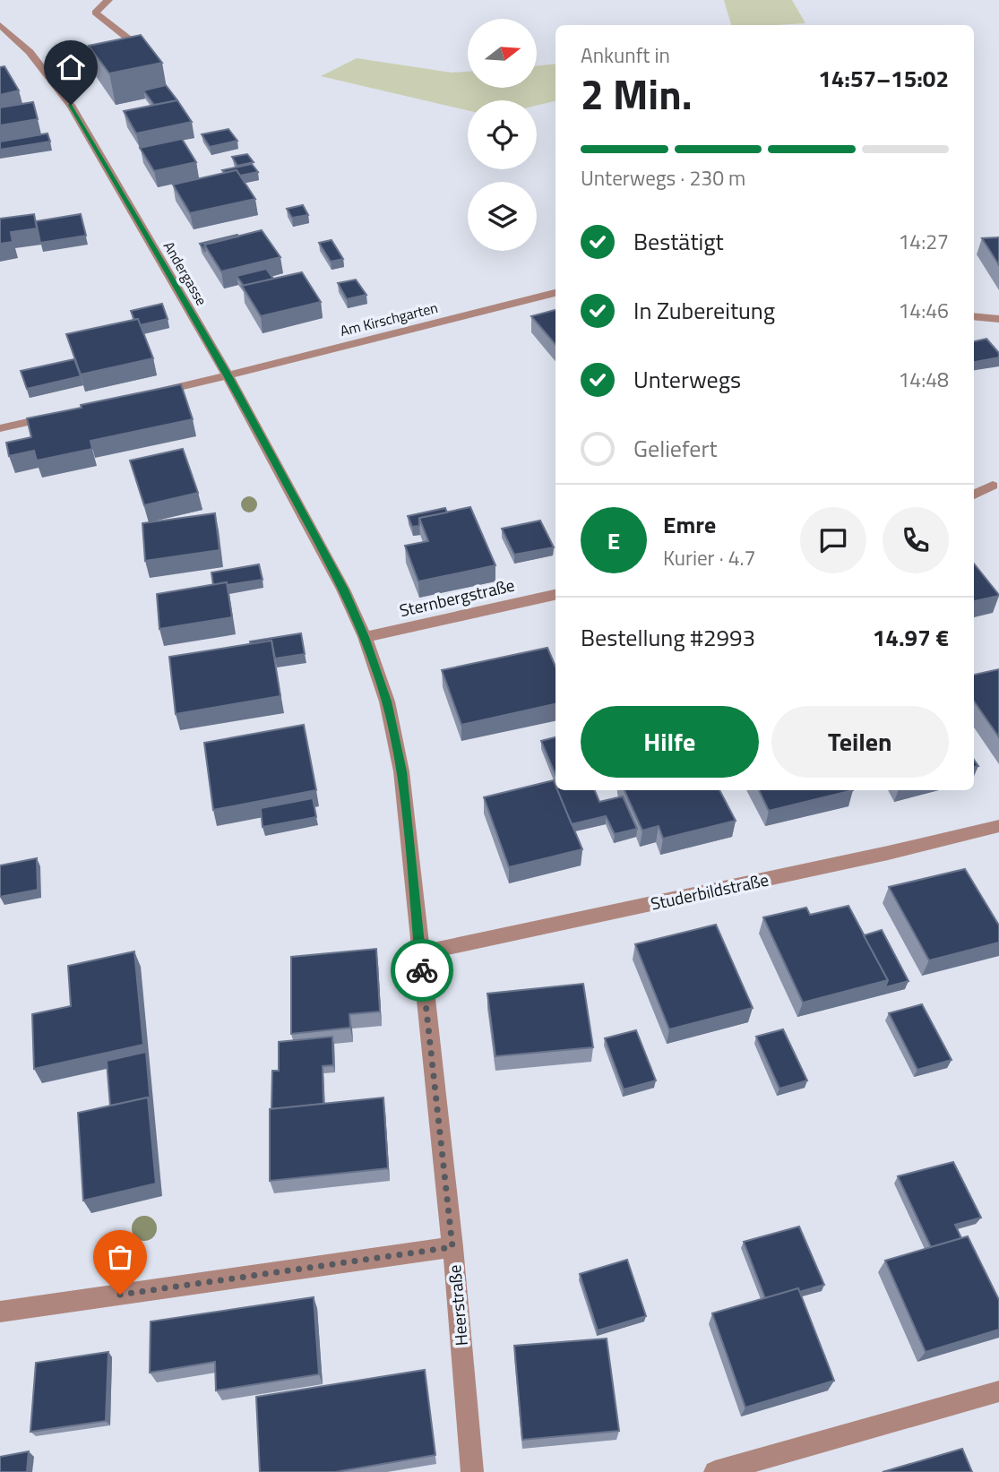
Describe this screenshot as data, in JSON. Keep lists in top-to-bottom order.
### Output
{
  "streets": {
    "street": [
      "Andergasse",
      "Am Kirschgarten",
      "Sternbergstraße",
      "Studerbildstraße",
      "Heerstraße"
    ]
  },
  "crossings": [
    ["Andergasse", "Am Kirschgarten"],
    ["Andergasse", "Heerstraße"],
    ["Sternbergstraße", "Heerstraße"],
    ["Studerbildstraße", "Heerstraße"]
  ],
  "north": "right",
  "page": {
    "heading": ["2 Min.", "Ankunft in", "14:57–15:02"],
    "panel": [
      "Emre",
      "Kurier · 4.7",
      "Bestellung #2993",
      "14.97 €"
    ],
    "bar": "Unterwegs · 230 m",
    "list": [
      ["Bestätigt", "14:27"],
      ["In Zubereitung", "14:46"],
      ["Unterwegs", "14:48"],
      "Geliefert"
    ],
    "round": "E",
    "buttons": ["Hilfe", "Teilen"]
  }
}
